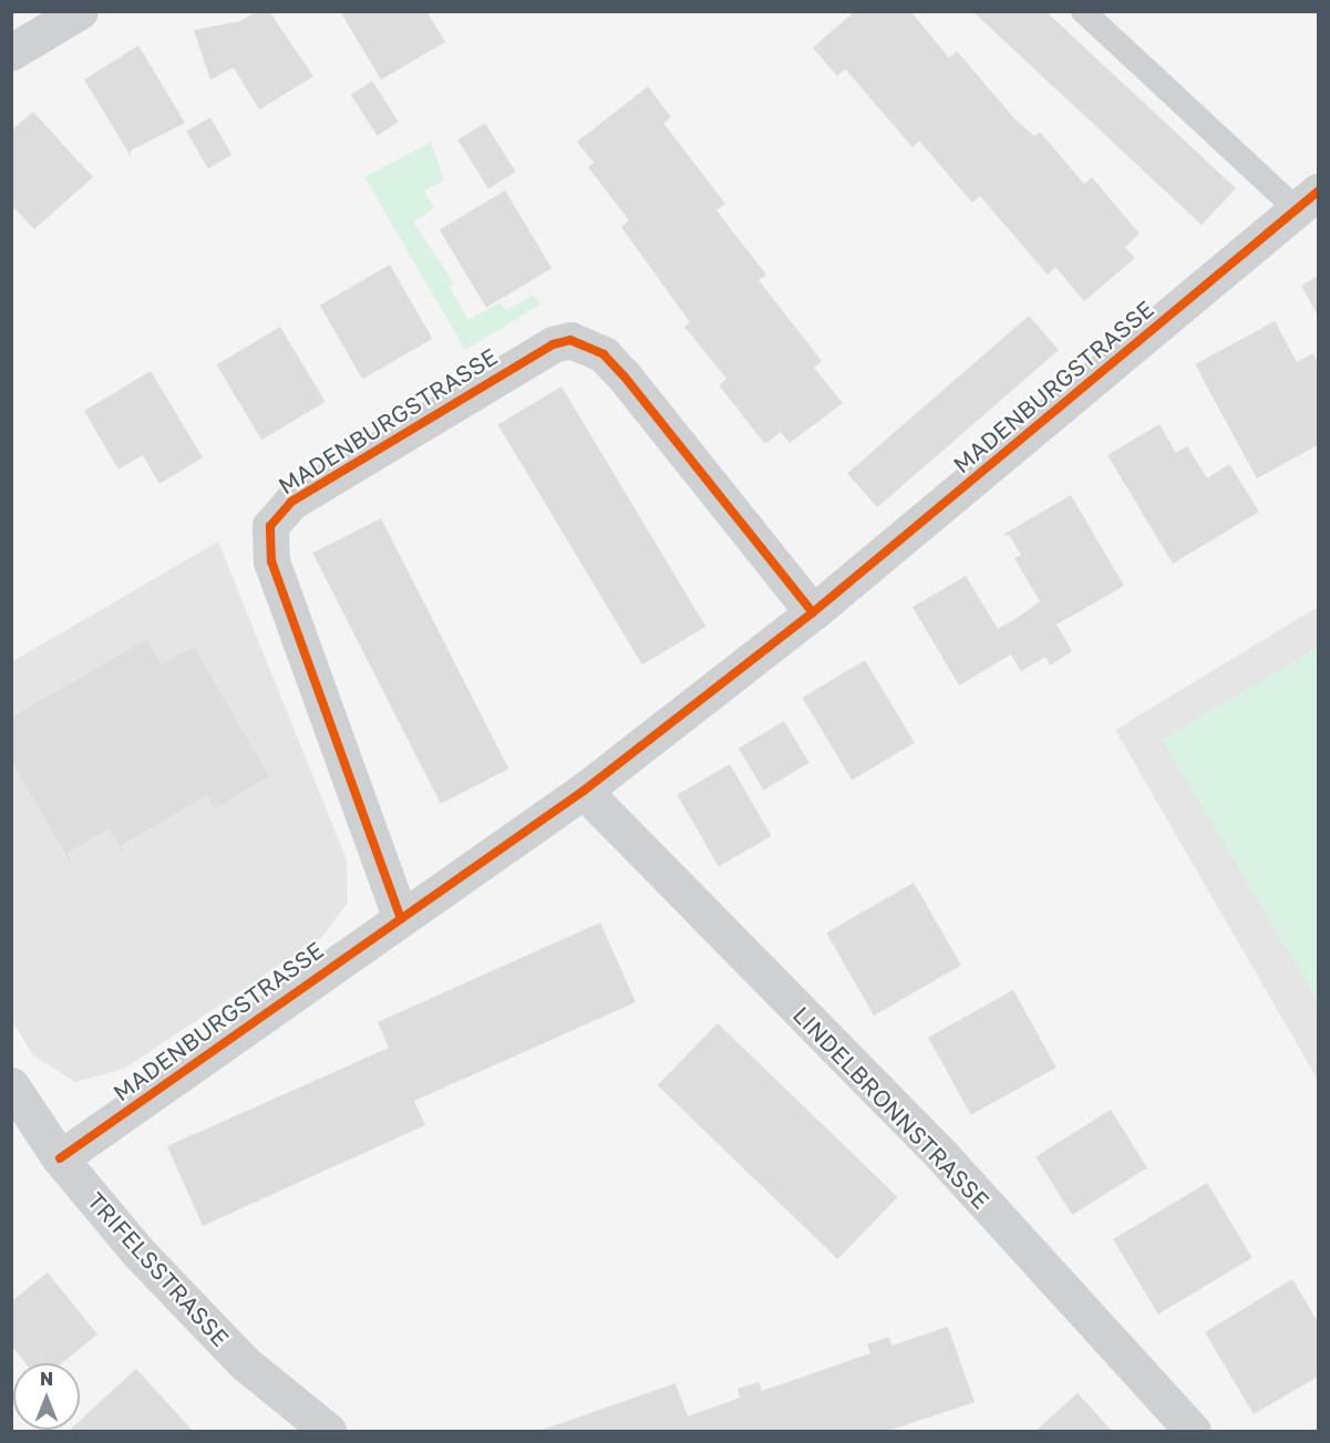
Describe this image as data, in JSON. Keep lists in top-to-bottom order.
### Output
{
  "streets": {
    "street": ["MADENBURGSTRASSE", "LINDELBRONNSTRASSE", "TRIFELSSTRASSE"]
  },
  "crossings": [
    ["MADENBURGSTRASSE", "LINDELBRONNSTRASSE"],
    ["MADENBURGSTRASSE", "TRIFELSSTRASSE"]
  ],
  "north": "top"
}
